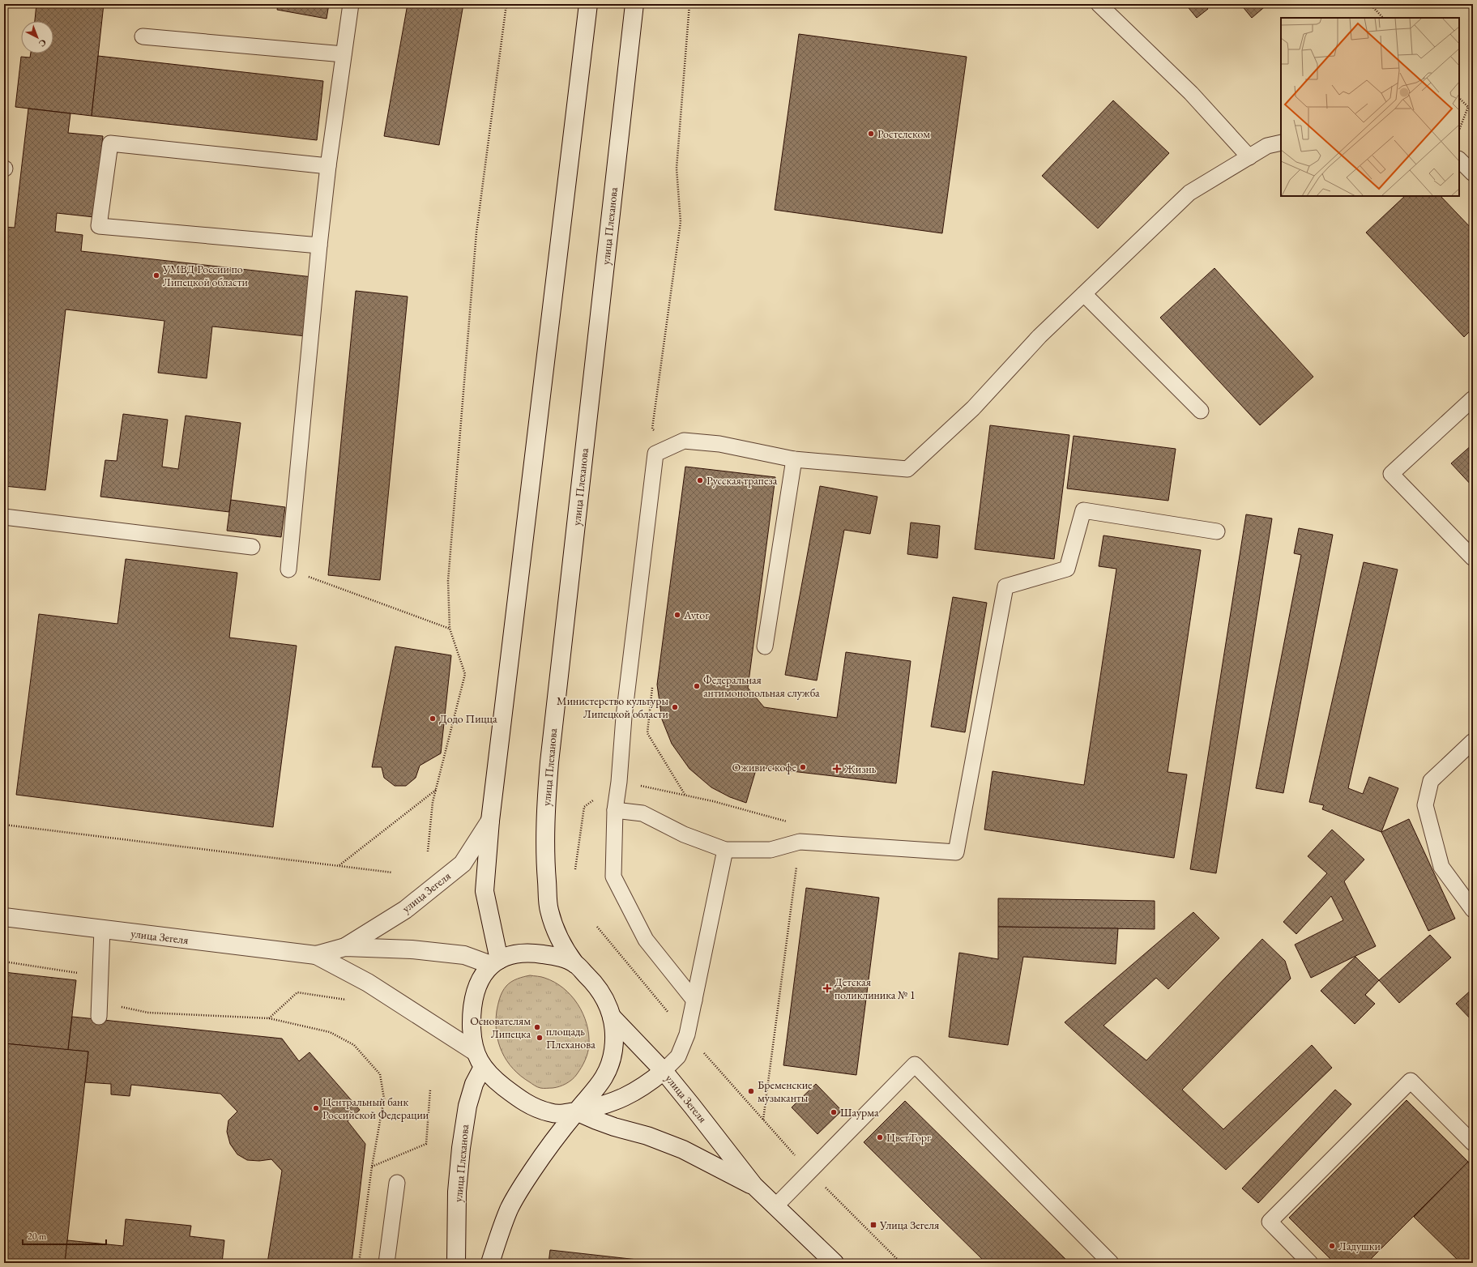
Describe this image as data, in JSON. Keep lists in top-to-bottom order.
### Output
{
  "streets": {
    "main road": ["улица Плеханова", "улица Зегеля"]
  },
  "places": {
    "other": [
      "Ростелеком",
      "УМВД России по Липецкой области",
      "Русская трапеза",
      "Avtor",
      "Федеральная антимонопольная служба",
      "Министерство культуры Липецкой области",
      "Додо Пицца",
      "Оживи с кофе",
      "Основателям Липецка",
      "площадь Плеханова",
      "Бременские музыканты",
      "Центральный банк Российской Федерации",
      "Шаурма",
      "ЦветТорг",
      "Ладушки"
    ],
    "health": ["Жизнь", "Детская поликлиника № 1"],
    "transit": ["Улица Зегеля"]
  },
  "scale_bar": "20 m",
  "north": "bottom right"
}
